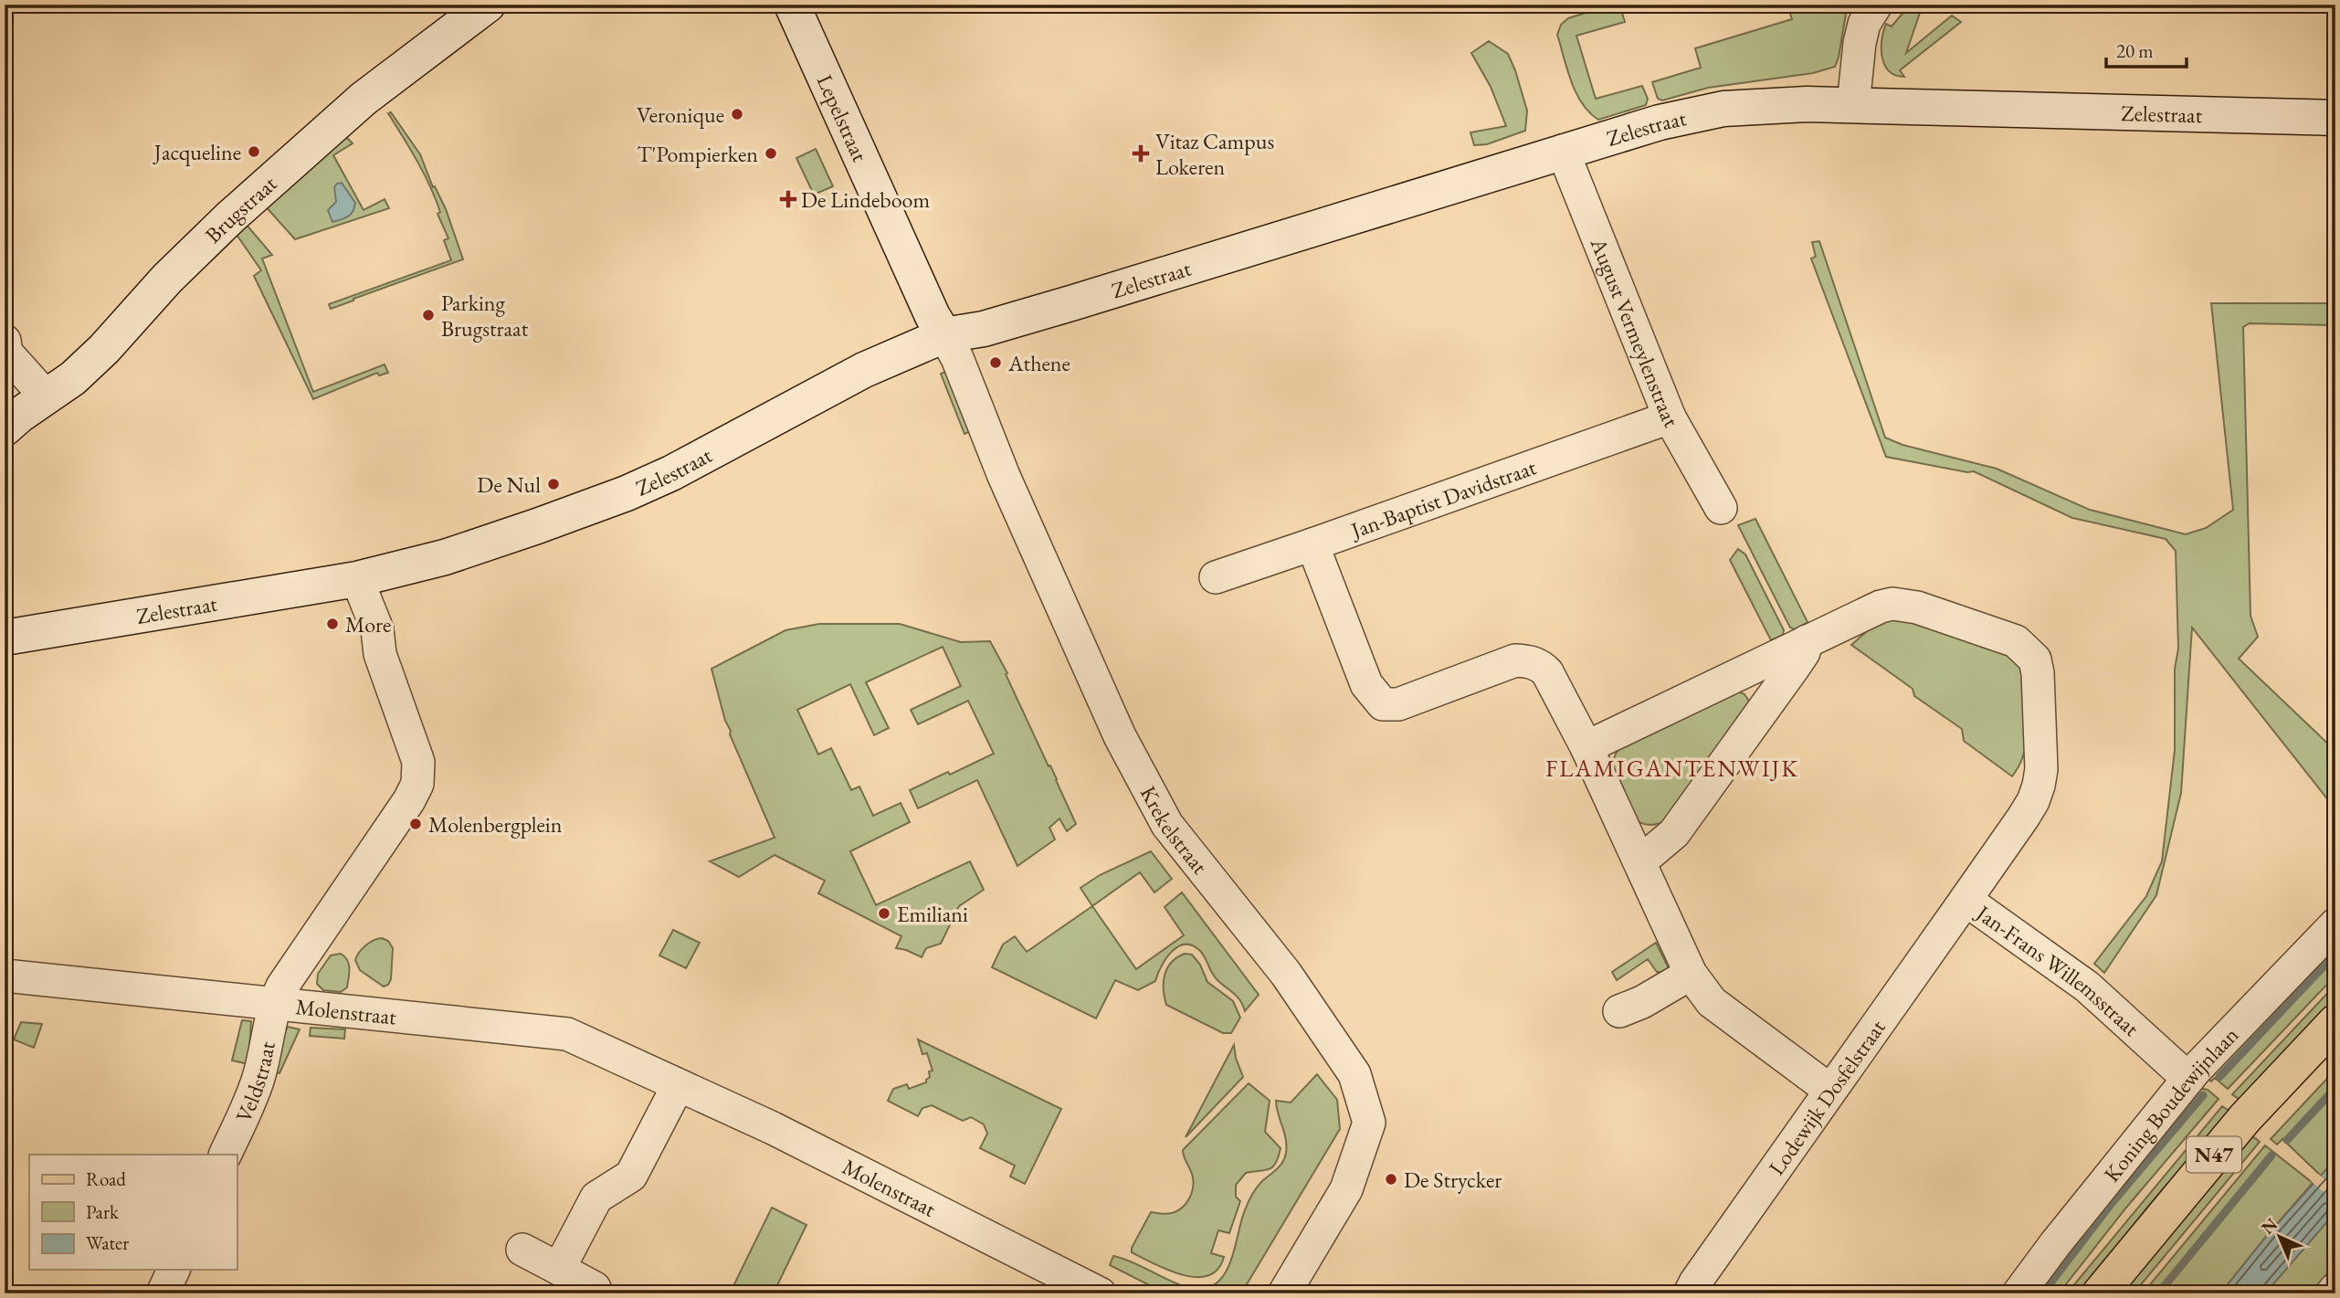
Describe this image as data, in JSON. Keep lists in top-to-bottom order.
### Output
{
  "streets": {
    "main road": ["N47"],
    "street": [
      "Zelestraat",
      "Lepelstraat",
      "Brugstraat",
      "August Vermeylenstraat",
      "Jan-Baptist Davidstraat",
      "Krekelstraat",
      "Jan-Frans Willemsstraat",
      "Molenstraat",
      "Veldstraat",
      "Lodewijk Dosfelstraat",
      "Koning Boudewijnlaan"
    ]
  },
  "crossings": [
    ["Zelestraat", "Lepelstraat"],
    ["Zelestraat", "August Vermeylenstraat"],
    ["Zelestraat", "Krekelstraat"],
    ["Lepelstraat", "Krekelstraat"],
    ["August Vermeylenstraat", "Jan-Baptist Davidstraat"],
    ["Jan-Frans Willemsstraat", "Lodewijk Dosfelstraat"],
    ["Jan-Frans Willemsstraat", "Koning Boudewijnlaan"],
    ["Molenstraat", "Veldstraat"]
  ],
  "districts": ["FLAMIGANTENWIJK"],
  "places": {
    "other": [
      "Veronique",
      "Jacqueline",
      "T'Pompierken",
      "Parking Brugstraat",
      "Athene",
      "De Nul",
      "More",
      "Molenbergplein",
      "Emiliani",
      "De Strycker"
    ],
    "health": ["Vitaz Campus Lokeren", "De Lindeboom"]
  },
  "legend": ["Road", "Park", "Water"],
  "scale_bar": "20 m",
  "north": "top left"
}
